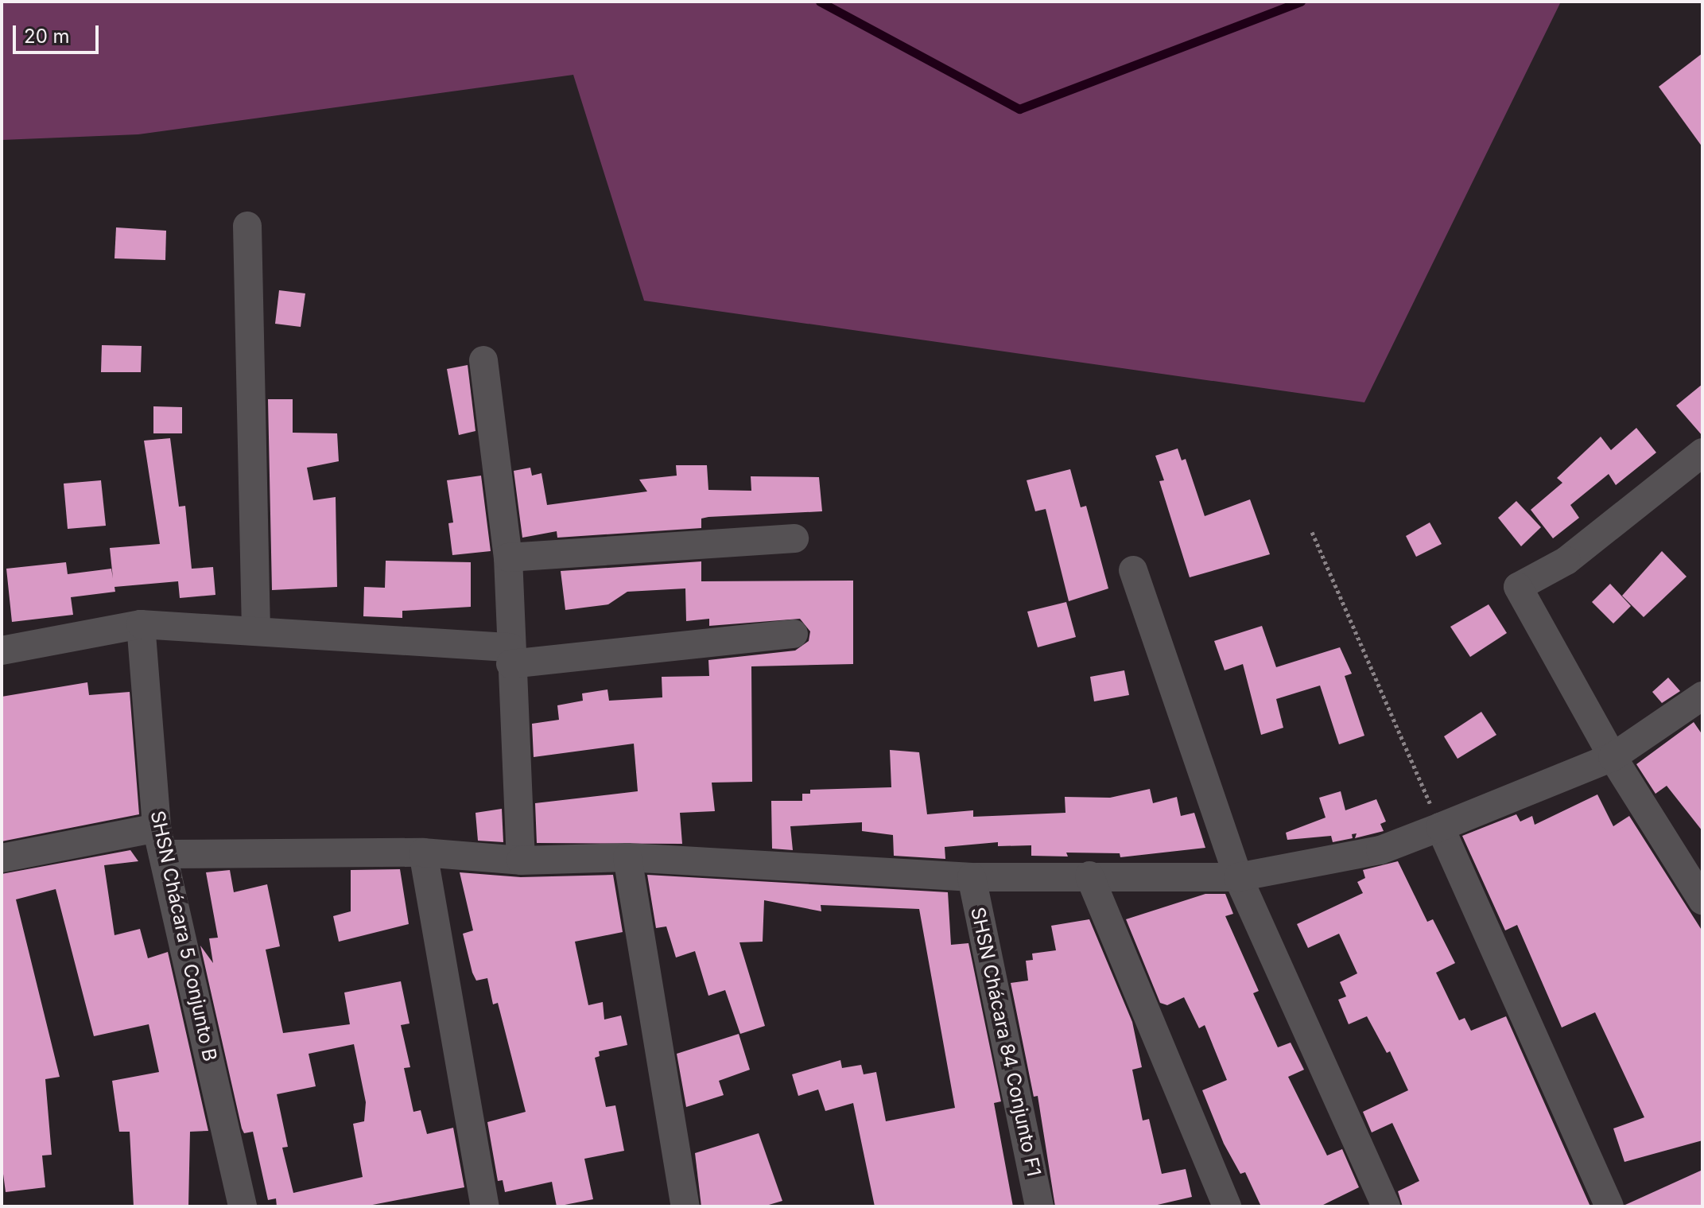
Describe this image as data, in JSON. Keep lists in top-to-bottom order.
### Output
{
  "streets": {
    "street": ["SHSN Chácara 5 Conjunto B", "SHSN Chácara 84 Conjunto F1"]
  },
  "scale_bar": "20 m"
}
